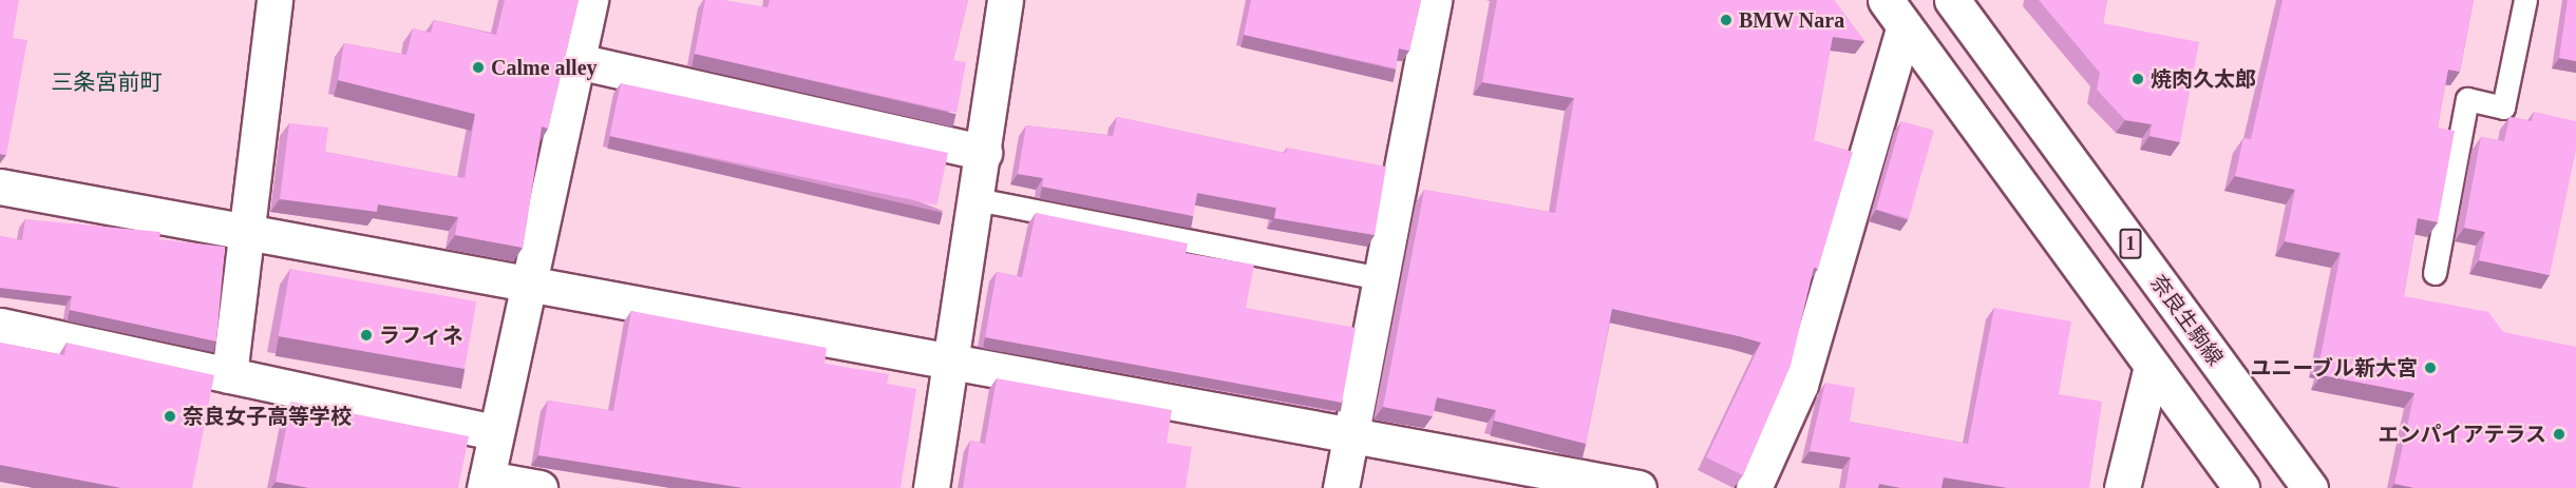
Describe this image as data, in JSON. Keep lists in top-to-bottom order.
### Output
{
  "streets": {
    "street": ["1", "奈良生駒線"]
  },
  "districts": ["三条宮前町"],
  "places": [
    "BMW Nara",
    "Calme alley",
    "焼肉久太郎",
    "ラフィネ",
    "ユニーブル新大宮",
    "奈良女子高等学校",
    "エンパイアテラス"
  ]
}
